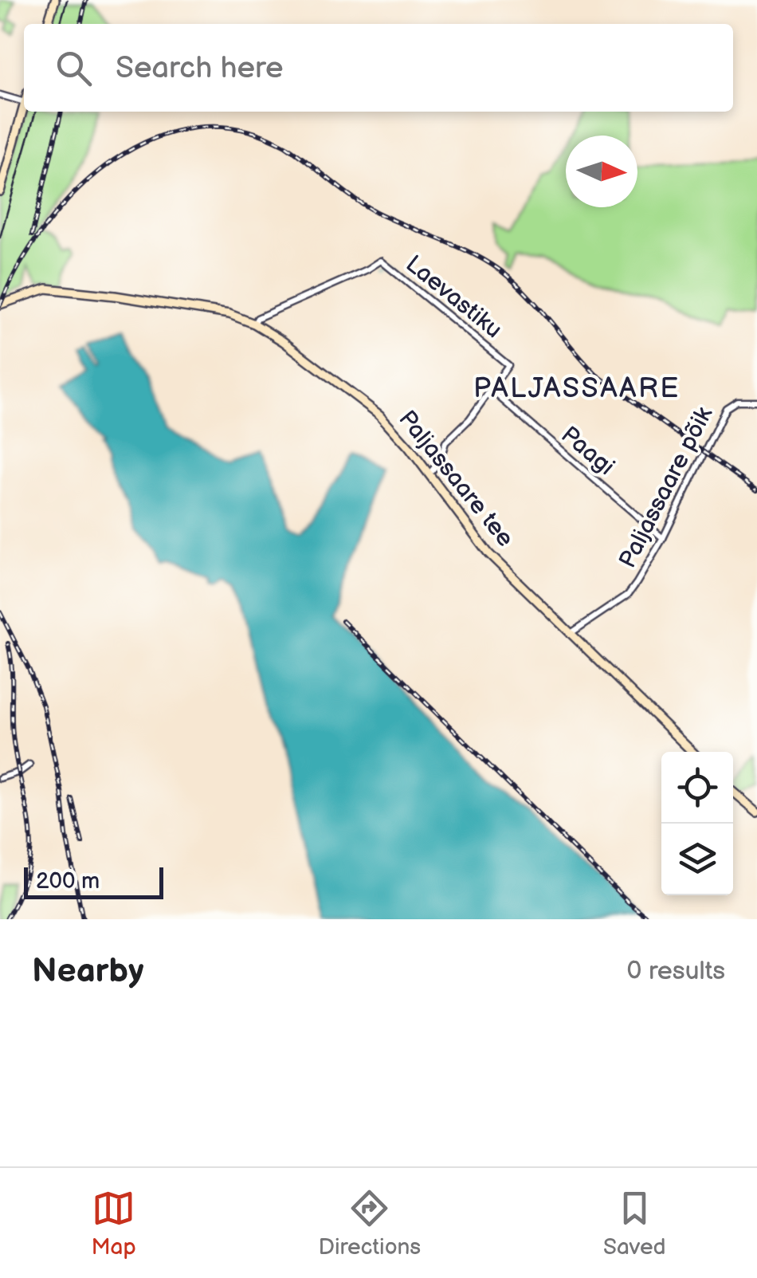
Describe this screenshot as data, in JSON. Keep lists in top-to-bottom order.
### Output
{
  "streets": {
    "street": [
      "Laevastiku",
      "Paagi",
      "Paljassaare tee",
      "Paljassaare põik"
    ]
  },
  "crossings": [
    ["Laevastiku", "Paagi"],
    ["Laevastiku", "Paljassaare tee"],
    ["Paagi", "Paljassaare põik"],
    ["Paljassaare tee", "Paljassaare põik"]
  ],
  "districts": ["PALJASSAARE"],
  "scale_bar": "200 m",
  "north": "right",
  "page": {
    "search": "Search here",
    "scale": "200 m",
    "heading": ["Nearby", "0 results"],
    "nav": ["Map", "Directions", "Saved"]
  }
}
